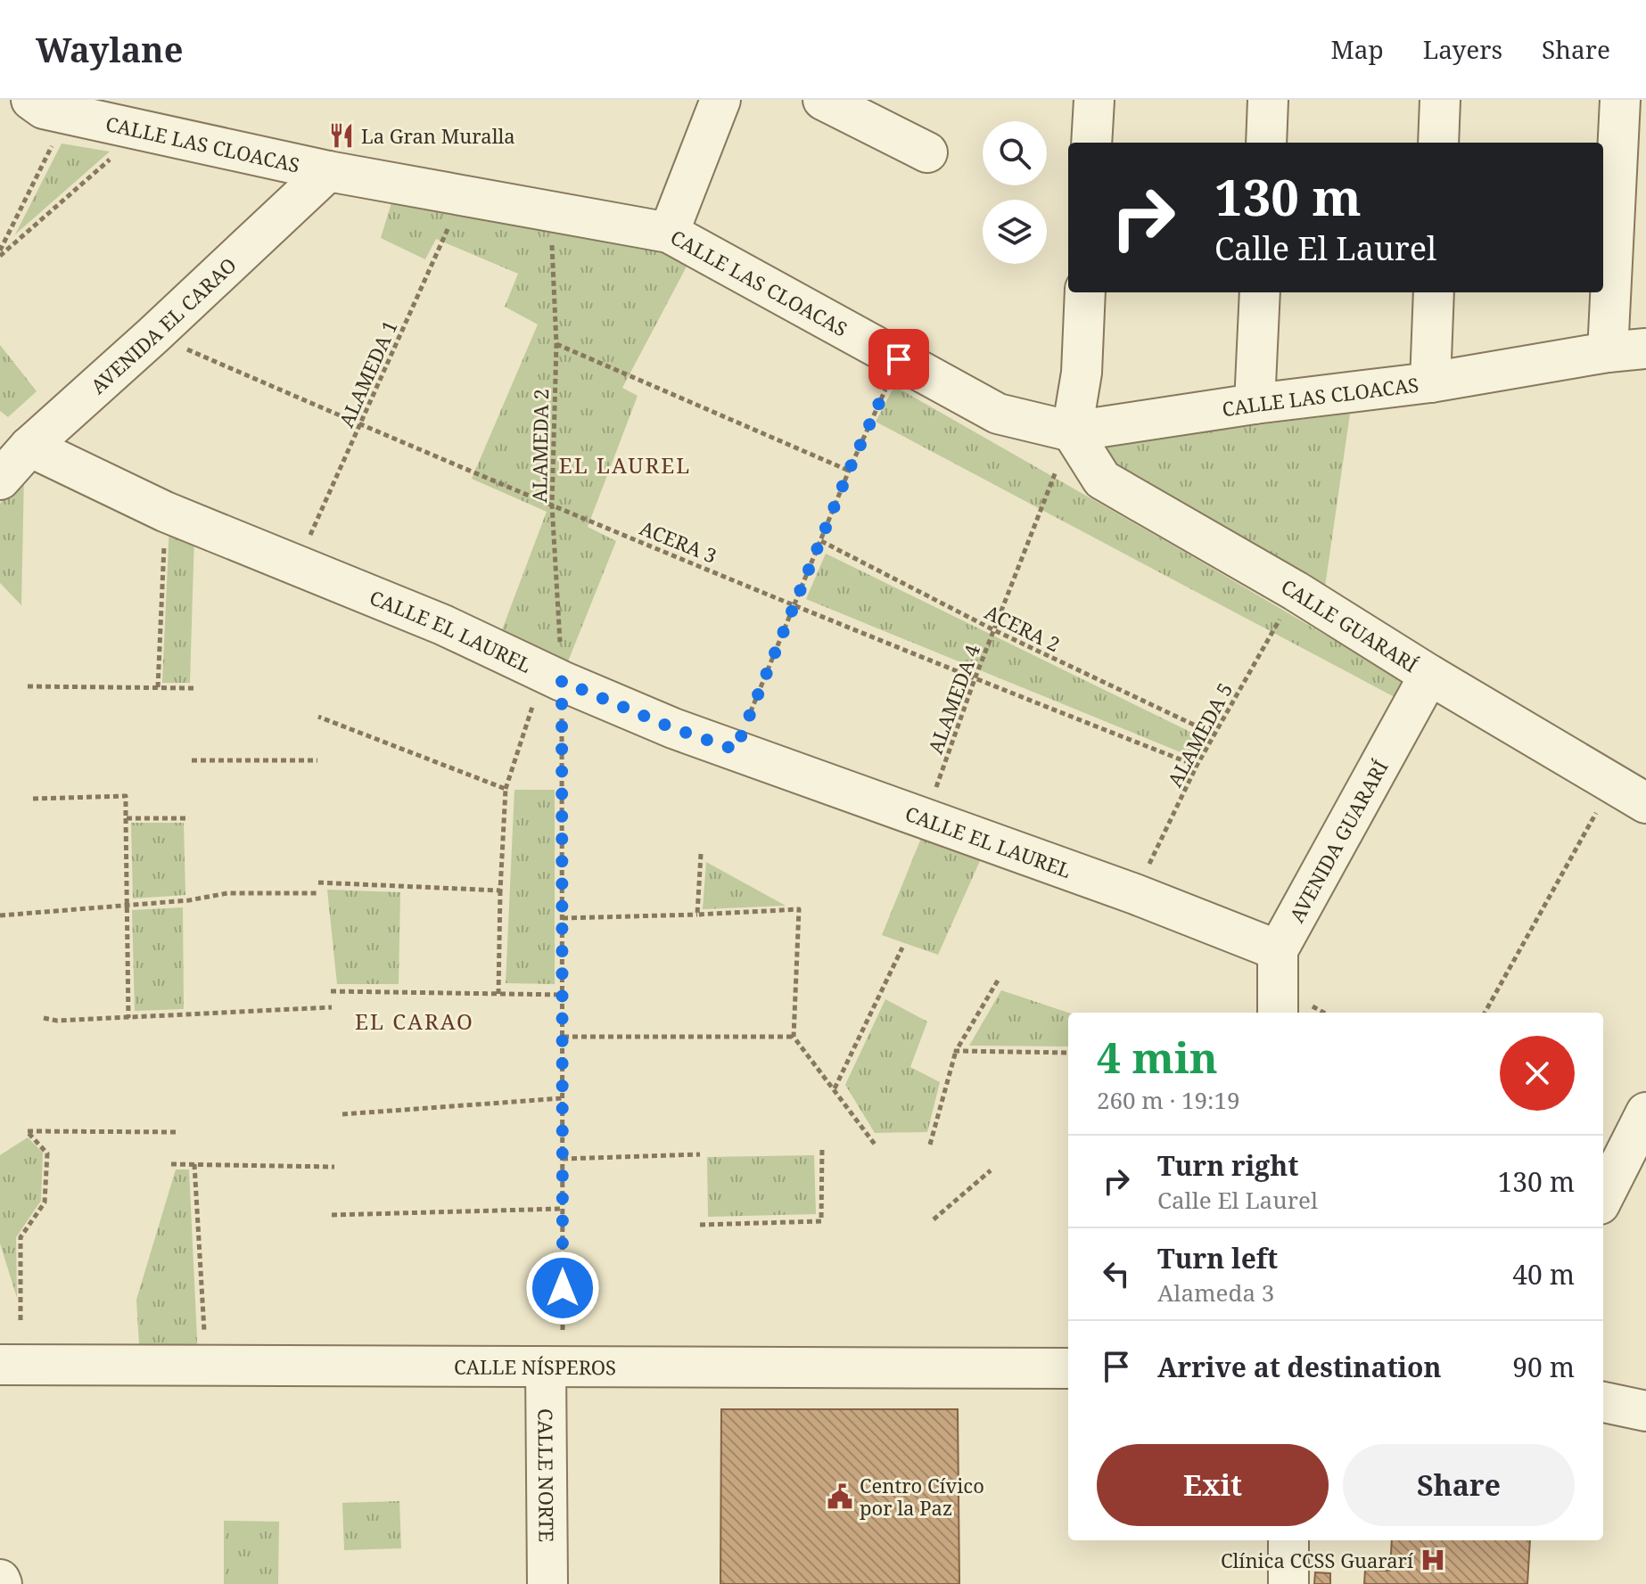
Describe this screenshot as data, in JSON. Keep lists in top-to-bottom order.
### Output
{
  "streets": {
    "street": [
      "CALLE LAS CLOACAS",
      "AVENIDA EL CARAO",
      "CALLE GUARARÍ",
      "CALLE EL LAUREL",
      "AVENIDA GUARARÍ",
      "CALLE NÍSPEROS",
      "CALLE NORTE"
    ],
    "path": [
      "ALAMEDA 1",
      "ALAMEDA 2",
      "ACERA 3",
      "ACERA 2",
      "ALAMEDA 4",
      "ALAMEDA 5"
    ]
  },
  "crossings": [
    ["CALLE LAS CLOACAS", "AVENIDA EL CARAO"],
    ["CALLE LAS CLOACAS", "ALAMEDA 1"],
    ["CALLE LAS CLOACAS", "ALAMEDA 2"],
    ["CALLE LAS CLOACAS", "CALLE GUARARÍ"],
    ["CALLE LAS CLOACAS", "ALAMEDA 4"],
    ["AVENIDA EL CARAO", "ACERA 3"],
    ["AVENIDA EL CARAO", "CALLE EL LAUREL"],
    ["ALAMEDA 1", "ACERA 3"],
    ["ALAMEDA 1", "CALLE EL LAUREL"],
    ["ALAMEDA 2", "ACERA 3"],
    ["ALAMEDA 2", "CALLE EL LAUREL"],
    ["ACERA 3", "ALAMEDA 4"],
    ["ACERA 3", "ALAMEDA 5"],
    ["CALLE GUARARÍ", "ALAMEDA 4"],
    ["CALLE GUARARÍ", "ALAMEDA 5"],
    ["CALLE GUARARÍ", "AVENIDA GUARARÍ"],
    ["ACERA 2", "ALAMEDA 4"],
    ["ACERA 2", "ALAMEDA 5"],
    ["CALLE EL LAUREL", "ALAMEDA 4"],
    ["CALLE EL LAUREL", "ALAMEDA 5"],
    ["CALLE EL LAUREL", "AVENIDA GUARARÍ"],
    ["CALLE NÍSPEROS", "CALLE NORTE"]
  ],
  "districts": ["EL LAUREL", "EL CARAO"],
  "places": {
    "restaurant": ["La Gran Muralla"],
    "public building": ["Centro Cívico por la Paz"],
    "hospital": ["Clínica CCSS Guararí"]
  },
  "page": {
    "header": "Waylane",
    "nav": ["Map", "Layers", "Share"],
    "turn": ["130 m", "Calle El Laurel"],
    "heading": ["4 min", "260 m · 19:19"],
    "list": [
      {
        "name": "Turn right",
        "note": "Calle El Laurel",
        "value": "130 m"
      },
      {
        "name": "Turn left",
        "note": "Alameda 3",
        "value": "40 m"
      },
      {
        "name": "Arrive at destination",
        "value": "90 m"
      }
    ],
    "buttons": ["Exit", "Share"]
  }
}
